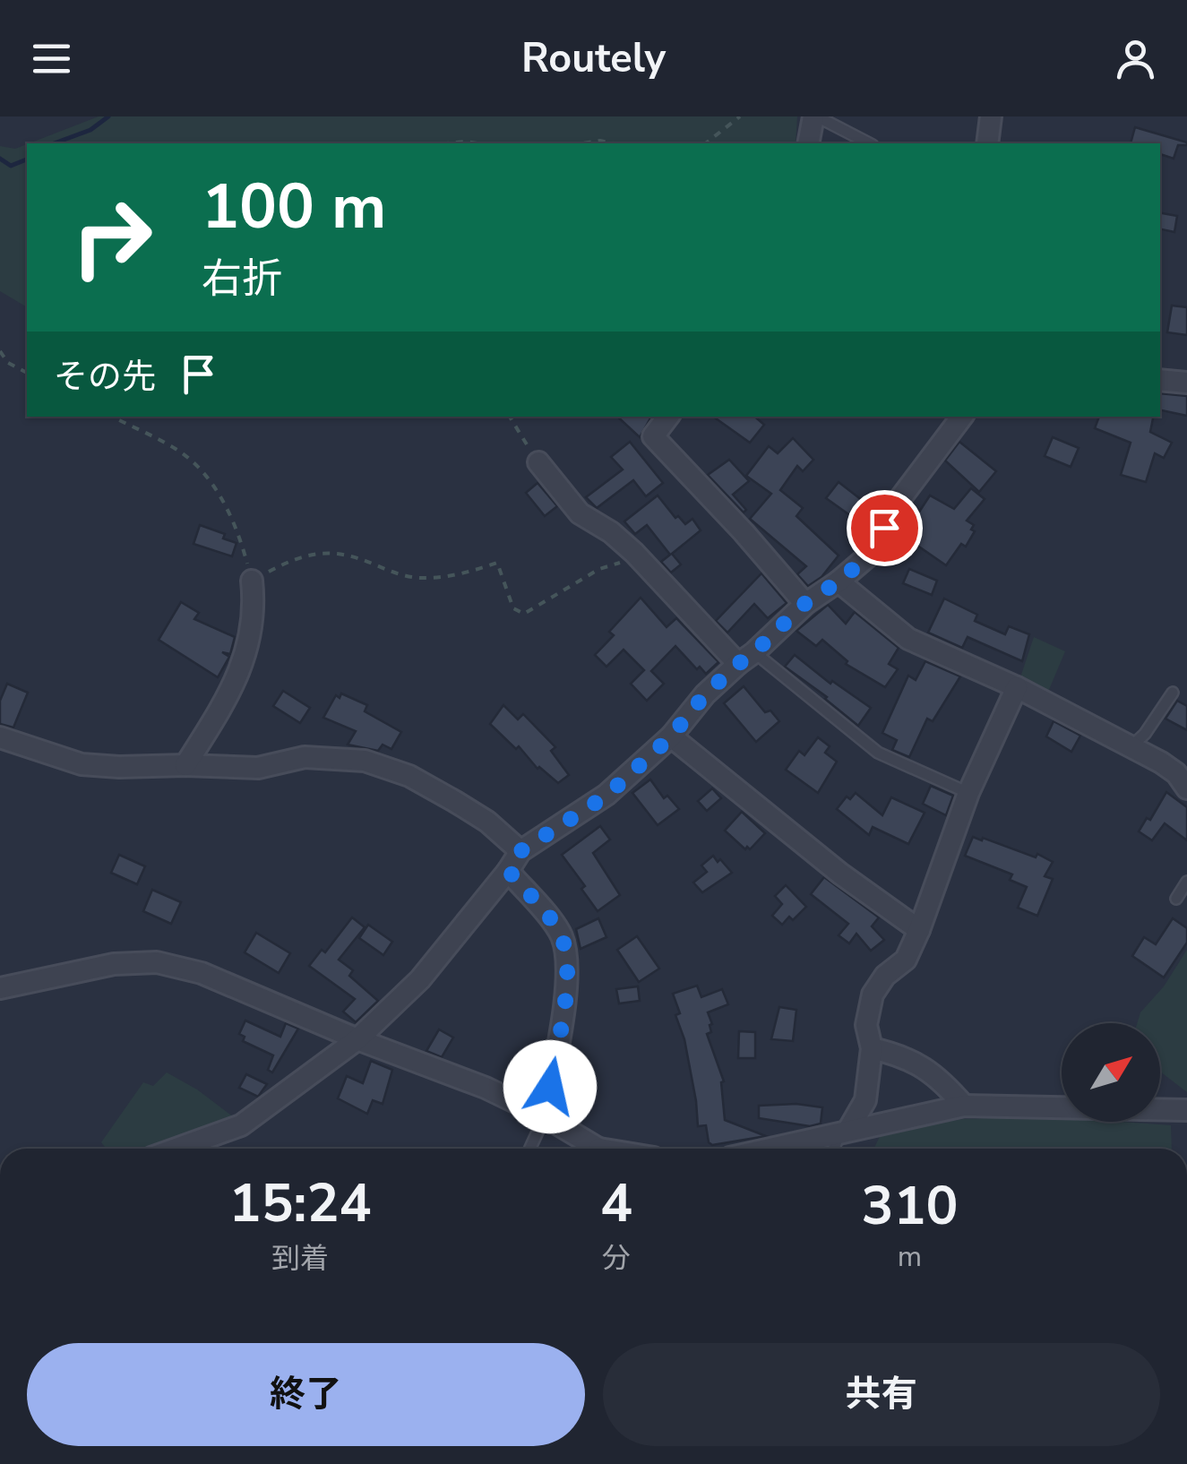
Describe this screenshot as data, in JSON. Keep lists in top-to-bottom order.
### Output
{
  "north": "top right",
  "page": {
    "header": "Routely",
    "turn": ["100 m", "右折"],
    "then": "その先",
    "eta": [
      "15:24",
      "到着",
      "4",
      "分",
      "310",
      "m"
    ],
    "buttons": ["終了", "共有"]
  }
}
